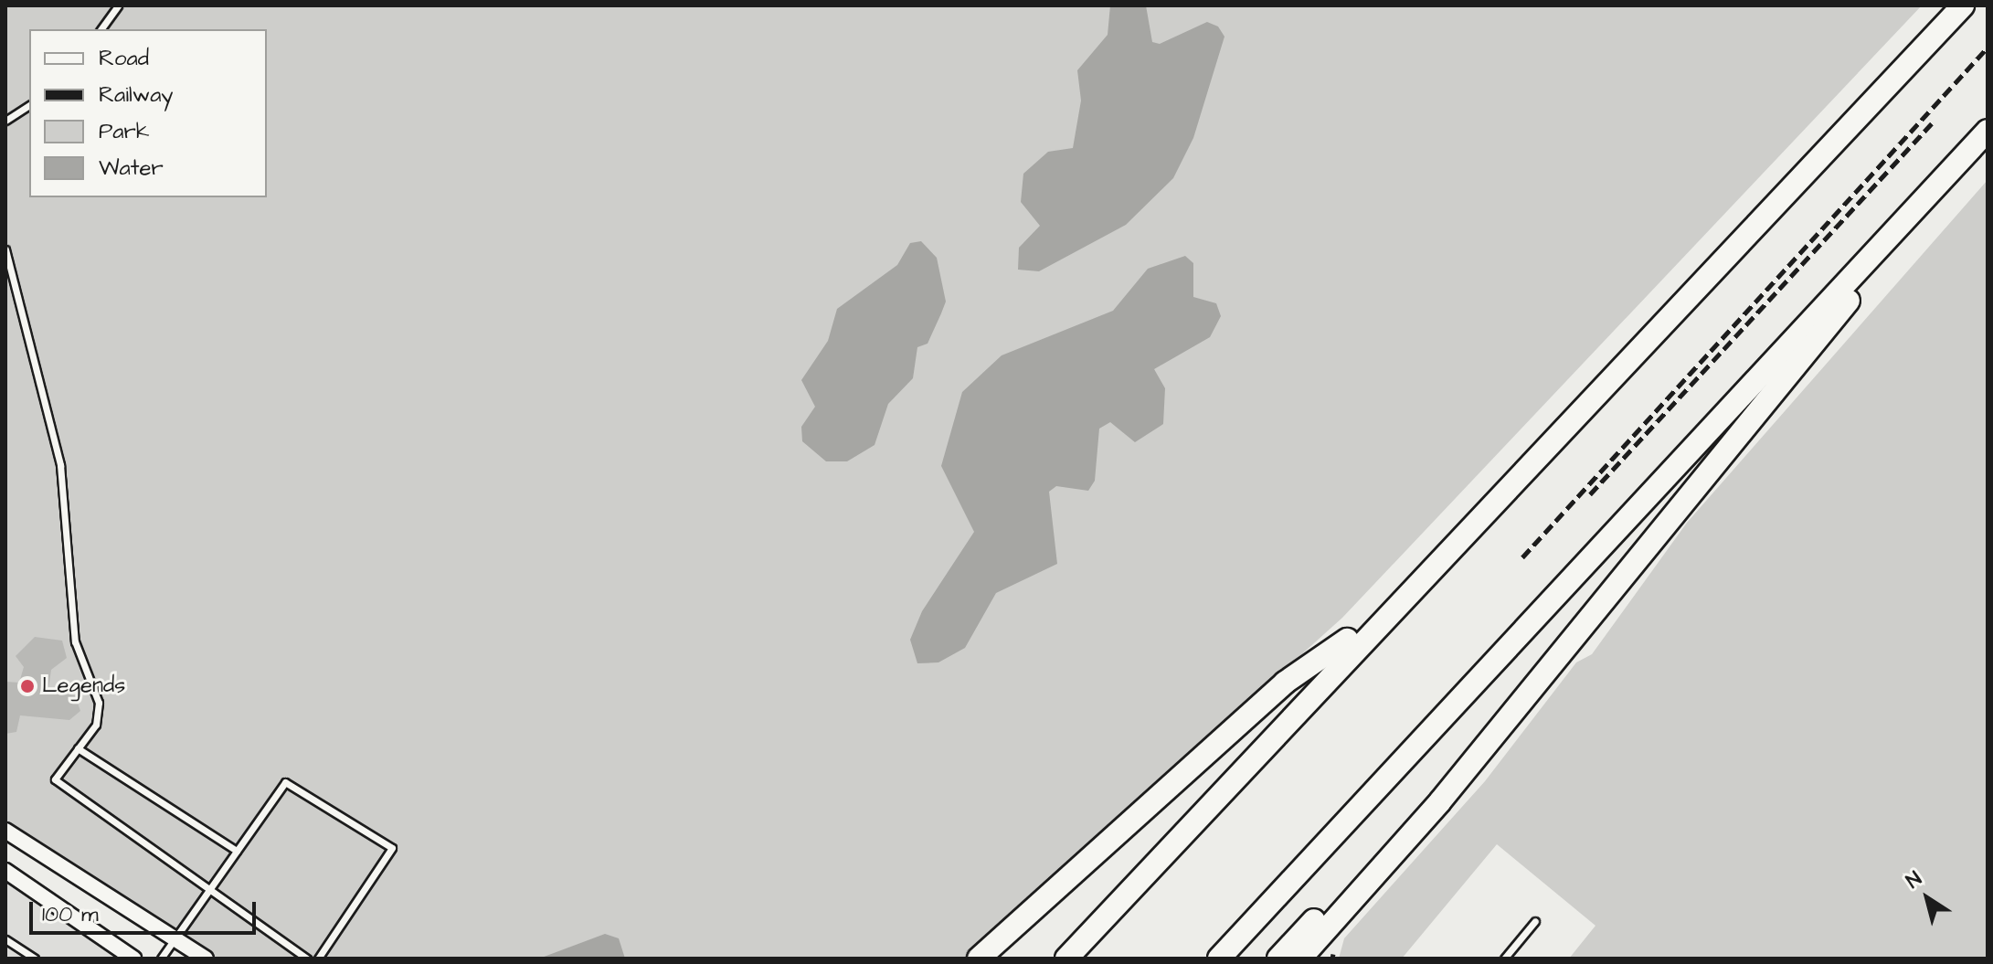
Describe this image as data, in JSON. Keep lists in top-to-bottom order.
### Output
{
  "places": ["Legends"],
  "legend": [
    "Road",
    "Railway",
    "Park",
    "Water"
  ],
  "scale_bar": "100 m",
  "north": "top left"
}
